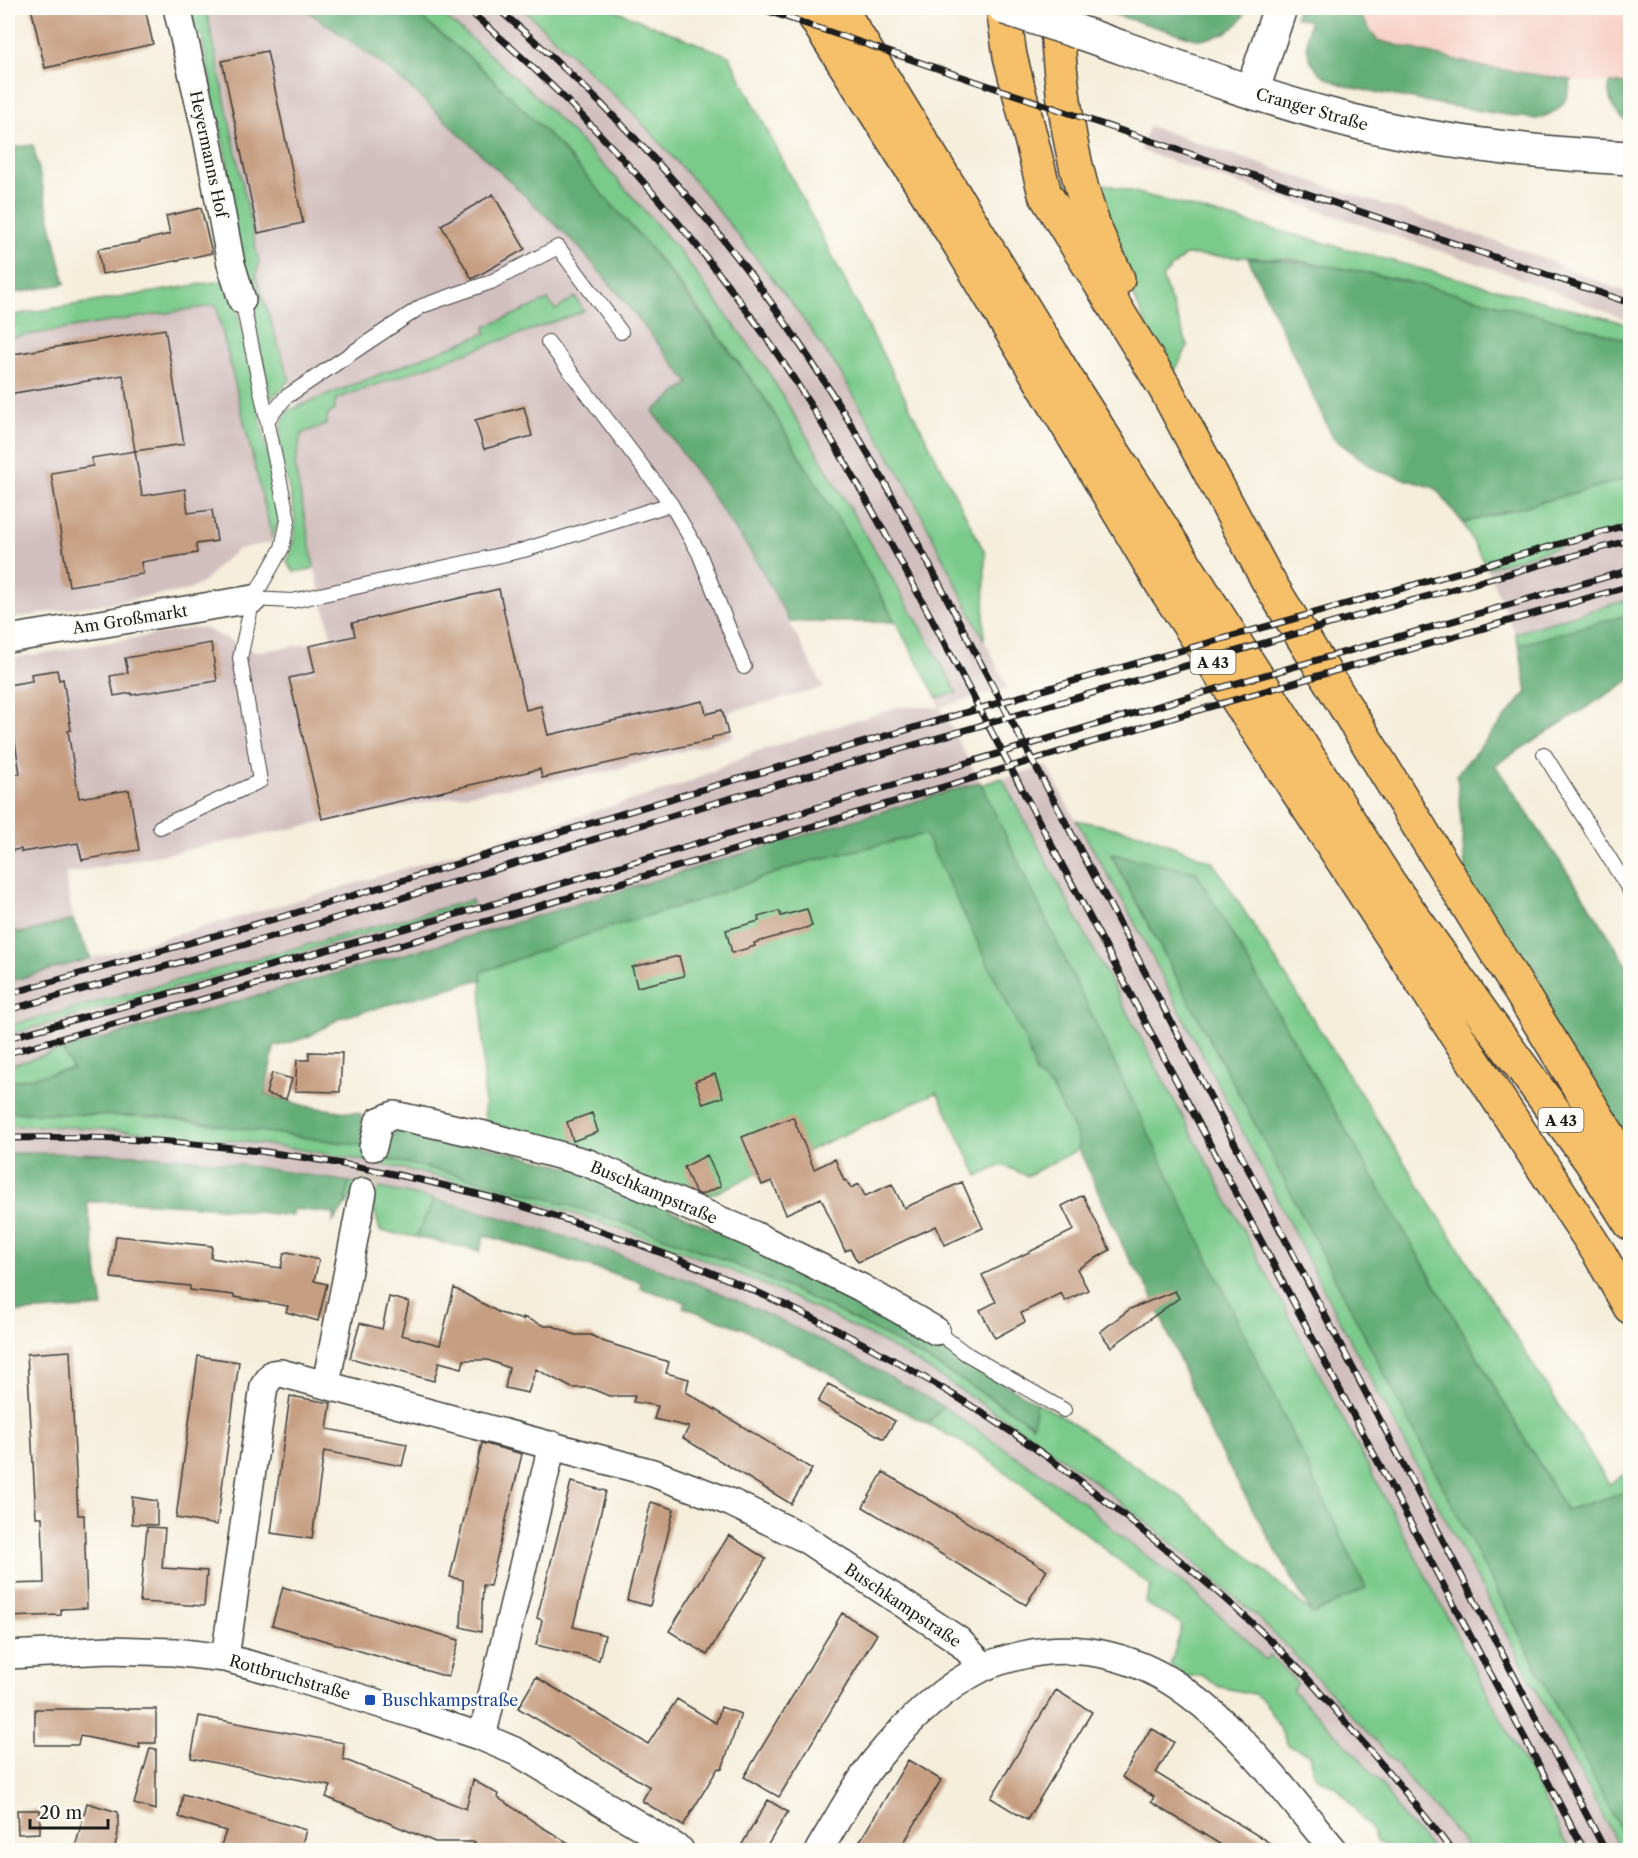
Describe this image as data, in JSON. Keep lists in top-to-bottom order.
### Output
{
  "streets": {
    "highway": ["A 43"],
    "street": [
      "Cranger Straße",
      "Heyermanns Hof",
      "Am Großmarkt",
      "Buschkampstraße",
      "Rottbruchstraße"
    ]
  },
  "crossings": [
    ["Buschkampstraße", "Rottbruchstraße"]
  ],
  "places": {
    "transit": ["Buschkampstraße"]
  },
  "scale_bar": "20 m"
}
